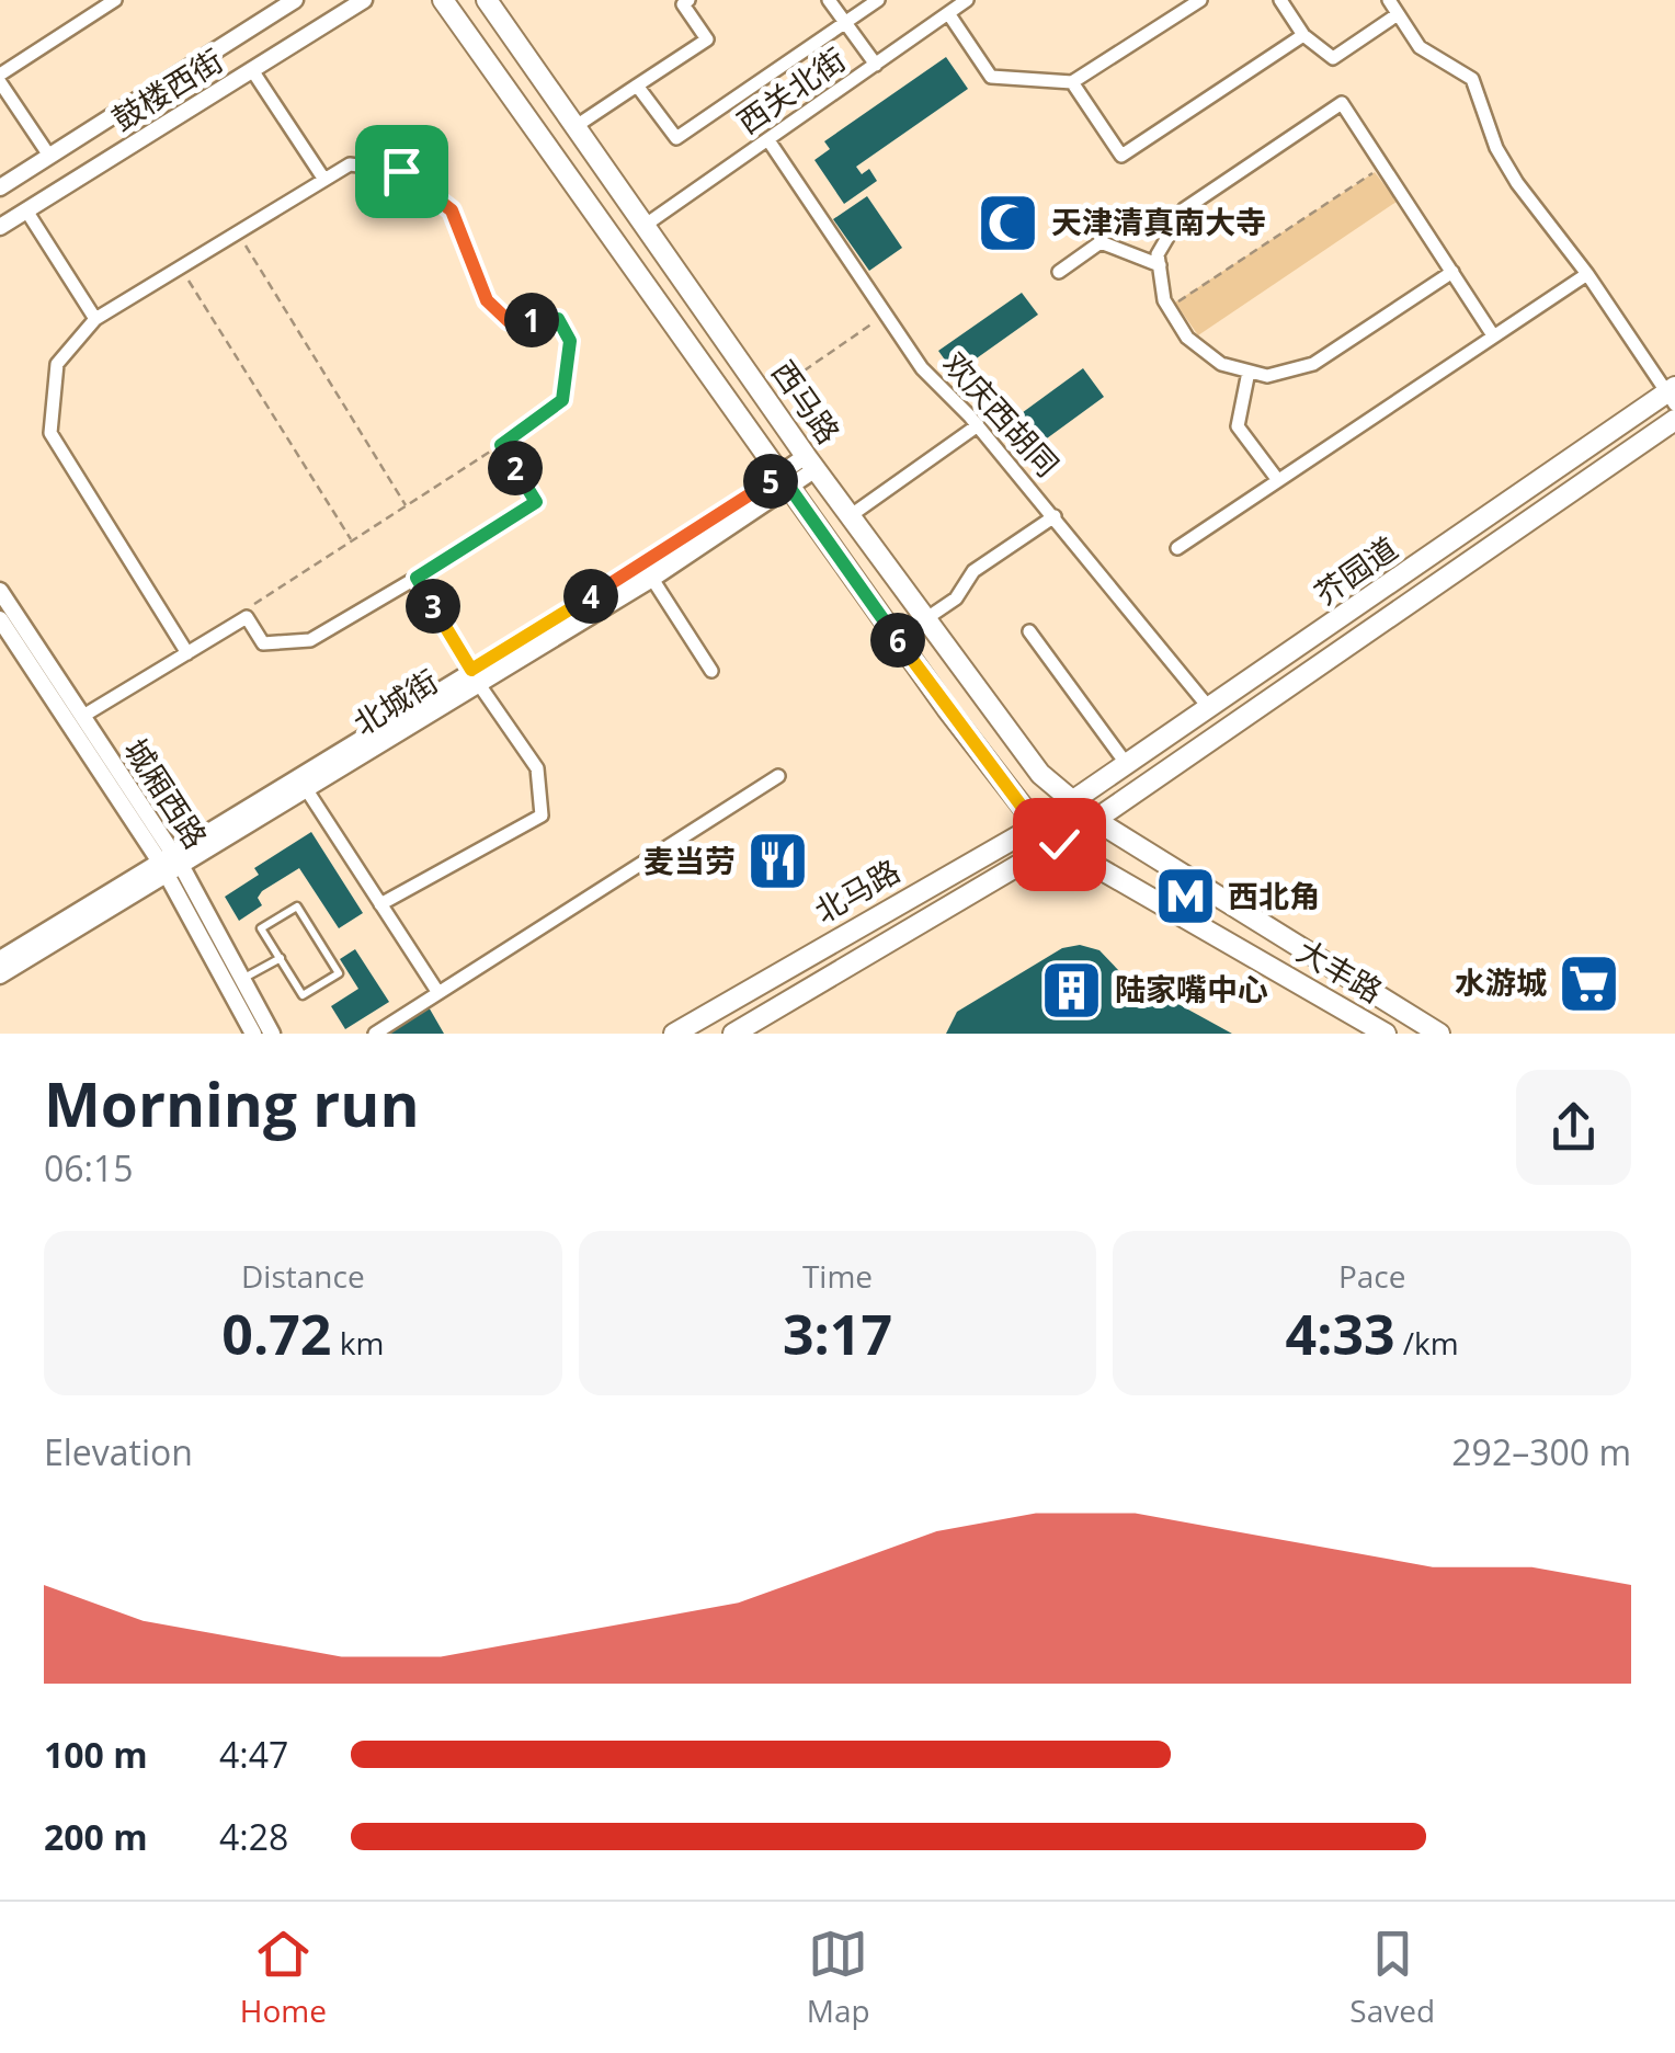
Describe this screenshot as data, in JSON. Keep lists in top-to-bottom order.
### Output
{
  "streets": {
    "main road": [
      "西马路",
      "芥园道",
      "北马路",
      "大丰路"
    ],
    "street": [
      "鼓楼西街",
      "西关北街",
      "欢庆西胡同",
      "北城街",
      "城厢西路"
    ]
  },
  "crossings": [
    ["西关北街", "西马路"],
    ["西关北街", "欢庆西胡同"],
    ["西马路", "芥园道"],
    ["西马路", "北城街"],
    ["西马路", "北马路"],
    ["西马路", "大丰路"],
    ["欢庆西胡同", "芥园道"],
    ["芥园道", "北马路"],
    ["芥园道", "大丰路"],
    ["北城街", "城厢西路"],
    ["北马路", "大丰路"]
  ],
  "places": {
    "mosque": ["天津清真南大寺"],
    "restaurant": ["麦当劳"],
    "metro station": ["西北角"],
    "supermarket": ["水游城"],
    "building": ["陆家嘴中心"]
  },
  "page": {
    "pins": [
      "1",
      "2",
      "5",
      "4",
      "3",
      "6"
    ],
    "heading": ["Morning run", "06:15"],
    "stats": [
      ["Distance", "0.72 km"],
      ["Time", "3:17"],
      ["Pace", "4:33 /km"]
    ],
    "chart": ["Elevation", "292–300 m"],
    "list": [
      {
        "name": "100 m",
        "note": "4:47"
      },
      {
        "name": "200 m",
        "note": "4:28"
      }
    ],
    "tabs": ["Home", "Map", "Saved"]
  }
}
